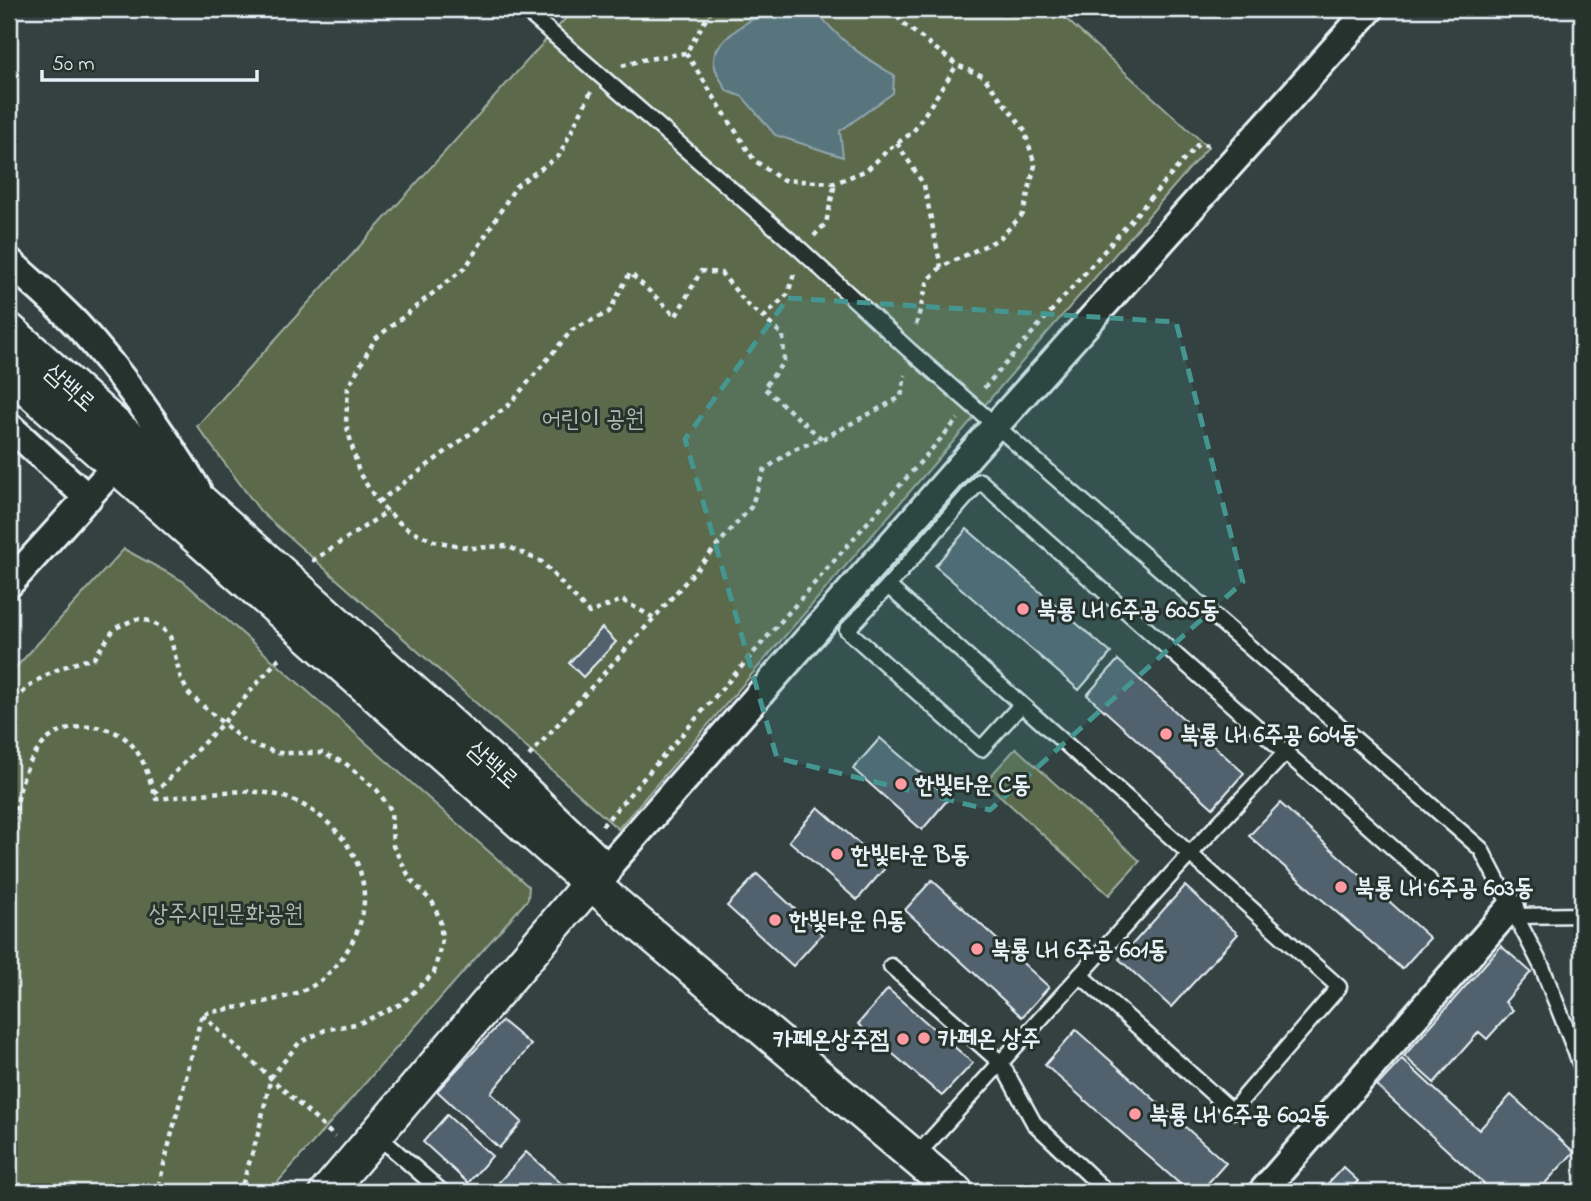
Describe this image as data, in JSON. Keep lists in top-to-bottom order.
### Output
{
  "streets": {
    "street": ["삼백로"]
  },
  "parks": ["어린이 공원", "상주시민문화공원"],
  "places": [
    "북룡 LH 6주공 605동",
    "북룡 LH 6주공 604동",
    "한빛타운 C동",
    "한빛타운 B동",
    "북룡 LH 6주공 603동",
    "한빛타운 A동",
    "북룡 LH 6주공 601동",
    "카페온 상주",
    "카페온상주점",
    "북룡 LH 6주공 602동"
  ],
  "scale_bar": "50 m"
}
